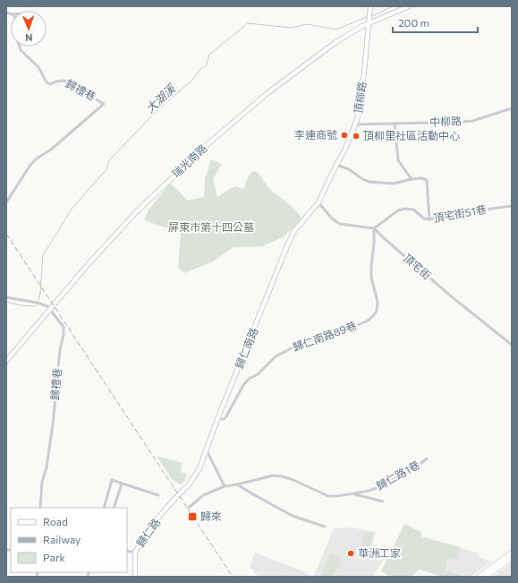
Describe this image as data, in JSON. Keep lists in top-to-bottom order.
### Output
{
  "streets": {
    "street": [
      "歸禮巷",
      "頂柳路",
      "中柳路",
      "瑞光南路",
      "頂宅街51巷",
      "頂宅街",
      "歸仁南路89巷",
      "歸仁南路",
      "歸仁路1巷",
      "歸仁路"
    ]
  },
  "crossings": [
    ["歸禮巷", "瑞光南路"],
    ["頂柳路", "中柳路"],
    ["頂柳路", "瑞光南路"],
    ["頂柳路", "歸仁南路"],
    ["頂宅街51巷", "頂宅街"],
    ["頂宅街51巷", "歸仁南路89巷"],
    ["頂宅街", "歸仁南路89巷"],
    ["歸仁南路89巷", "歸仁南路"],
    ["歸仁南路", "歸仁路"]
  ],
  "water": ["大湖溪"],
  "parks": ["屏東市第十四公墓"],
  "places": {
    "other": ["李連商號", "頂柳里社區活動中心", "華洲工家"],
    "transit": ["歸來"]
  },
  "legend": ["Road", "Railway", "Park"],
  "scale_bar": "200 m",
  "north": "bottom"
}
